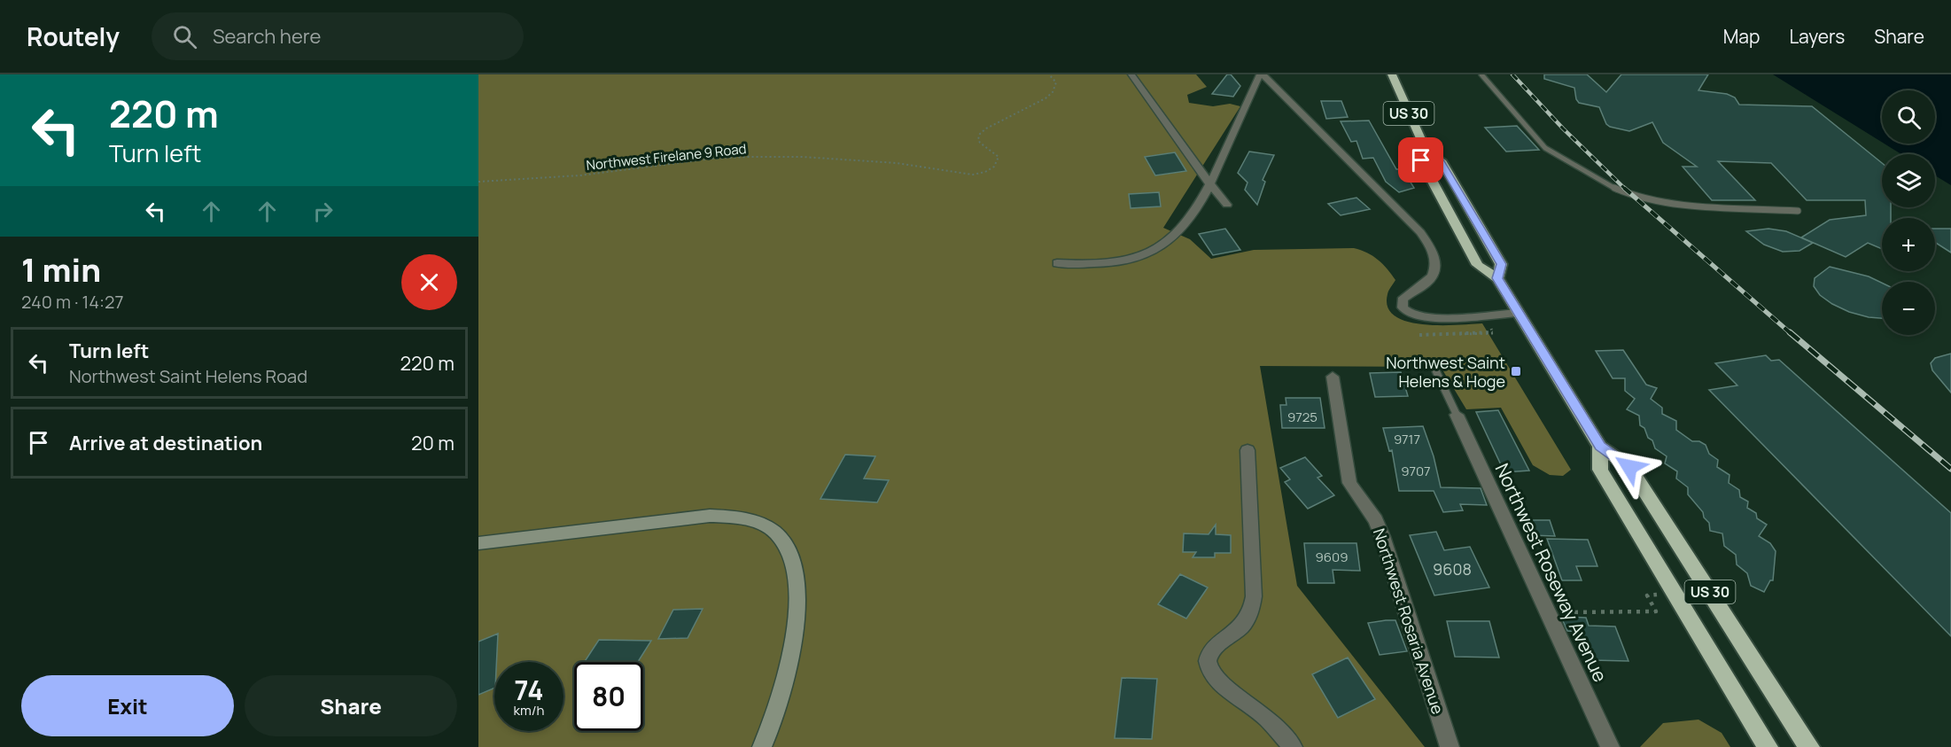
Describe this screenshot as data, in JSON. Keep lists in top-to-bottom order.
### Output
{
  "streets": {
    "highway": ["US 30"],
    "street": ["Northwest Roseway Avenue", "Northwest Rosaria Avenue"],
    "path": ["Northwest Firelane 9 Road"]
  },
  "places": {
    "transit": ["Northwest Saint Helens & Hoge"]
  },
  "house_numbers": [
    "9725",
    "9717",
    "9707",
    "9609",
    "9608"
  ],
  "page": {
    "header": "Routely",
    "search": "Search here",
    "nav": ["Map", "Layers", "Share"],
    "turn": ["220 m", "Turn left"],
    "map_buttons": ["+", "−"],
    "heading": ["1 min", "240 m · 14:27"],
    "list": [
      {
        "name": "Turn left",
        "note": "Northwest Saint Helens Road",
        "value": "220 m"
      },
      {
        "name": "Arrive at destination",
        "value": "20 m"
      }
    ],
    "speed": "74 km/h",
    "limit": "80",
    "buttons": ["Exit", "Share"]
  }
}
